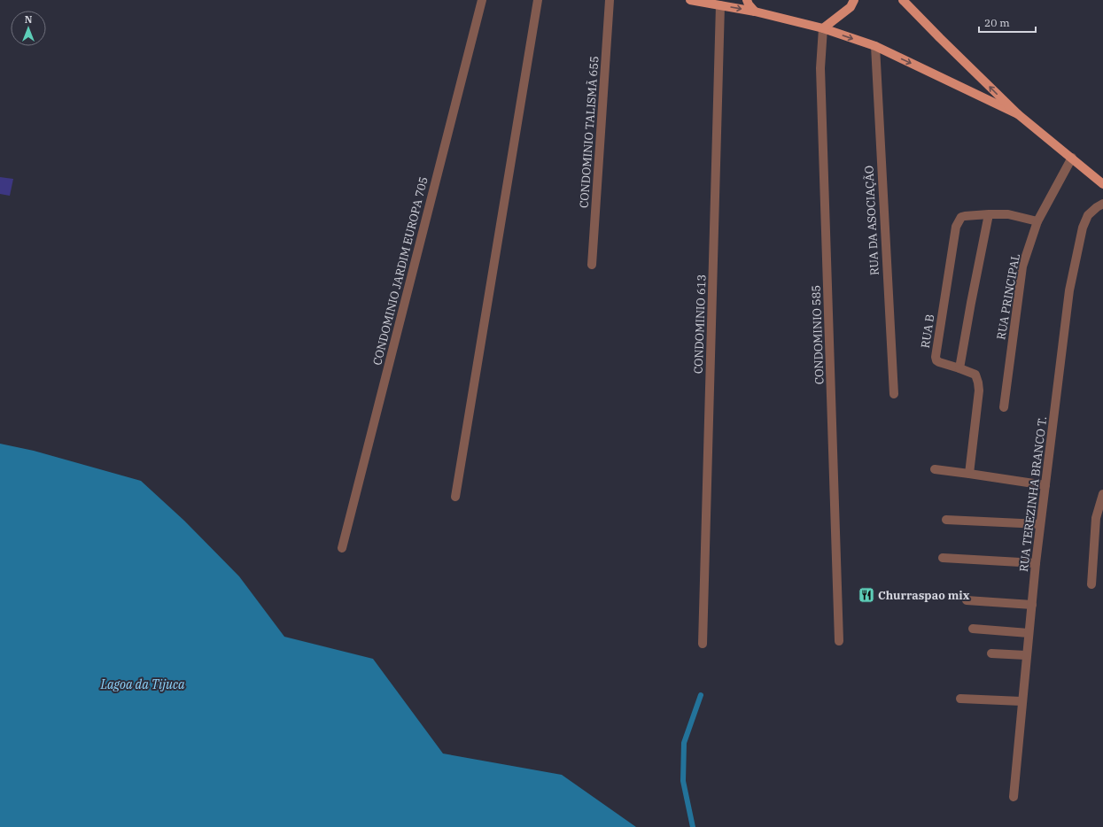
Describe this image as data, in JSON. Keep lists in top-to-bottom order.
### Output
{
  "streets": {
    "street": [
      "CONDOMINIO TALISMÃ 655",
      "RUA DA ASOCIAÇÃO",
      "CONDOMINIO JARDIM EUROPA 705",
      "RUA PRINCIPAL",
      "CONDOMINIO 613",
      "RUA B",
      "CONDOMINIO 585",
      "RUA TEREZINHA BRANCO T."
    ]
  },
  "crossings": [
    ["RUA PRINCIPAL", "RUA B"]
  ],
  "water": ["Lagoa da Tijuca"],
  "places": {
    "restaurant": ["Churraspao mix"]
  },
  "scale_bar": "20 m",
  "north": "top"
}
